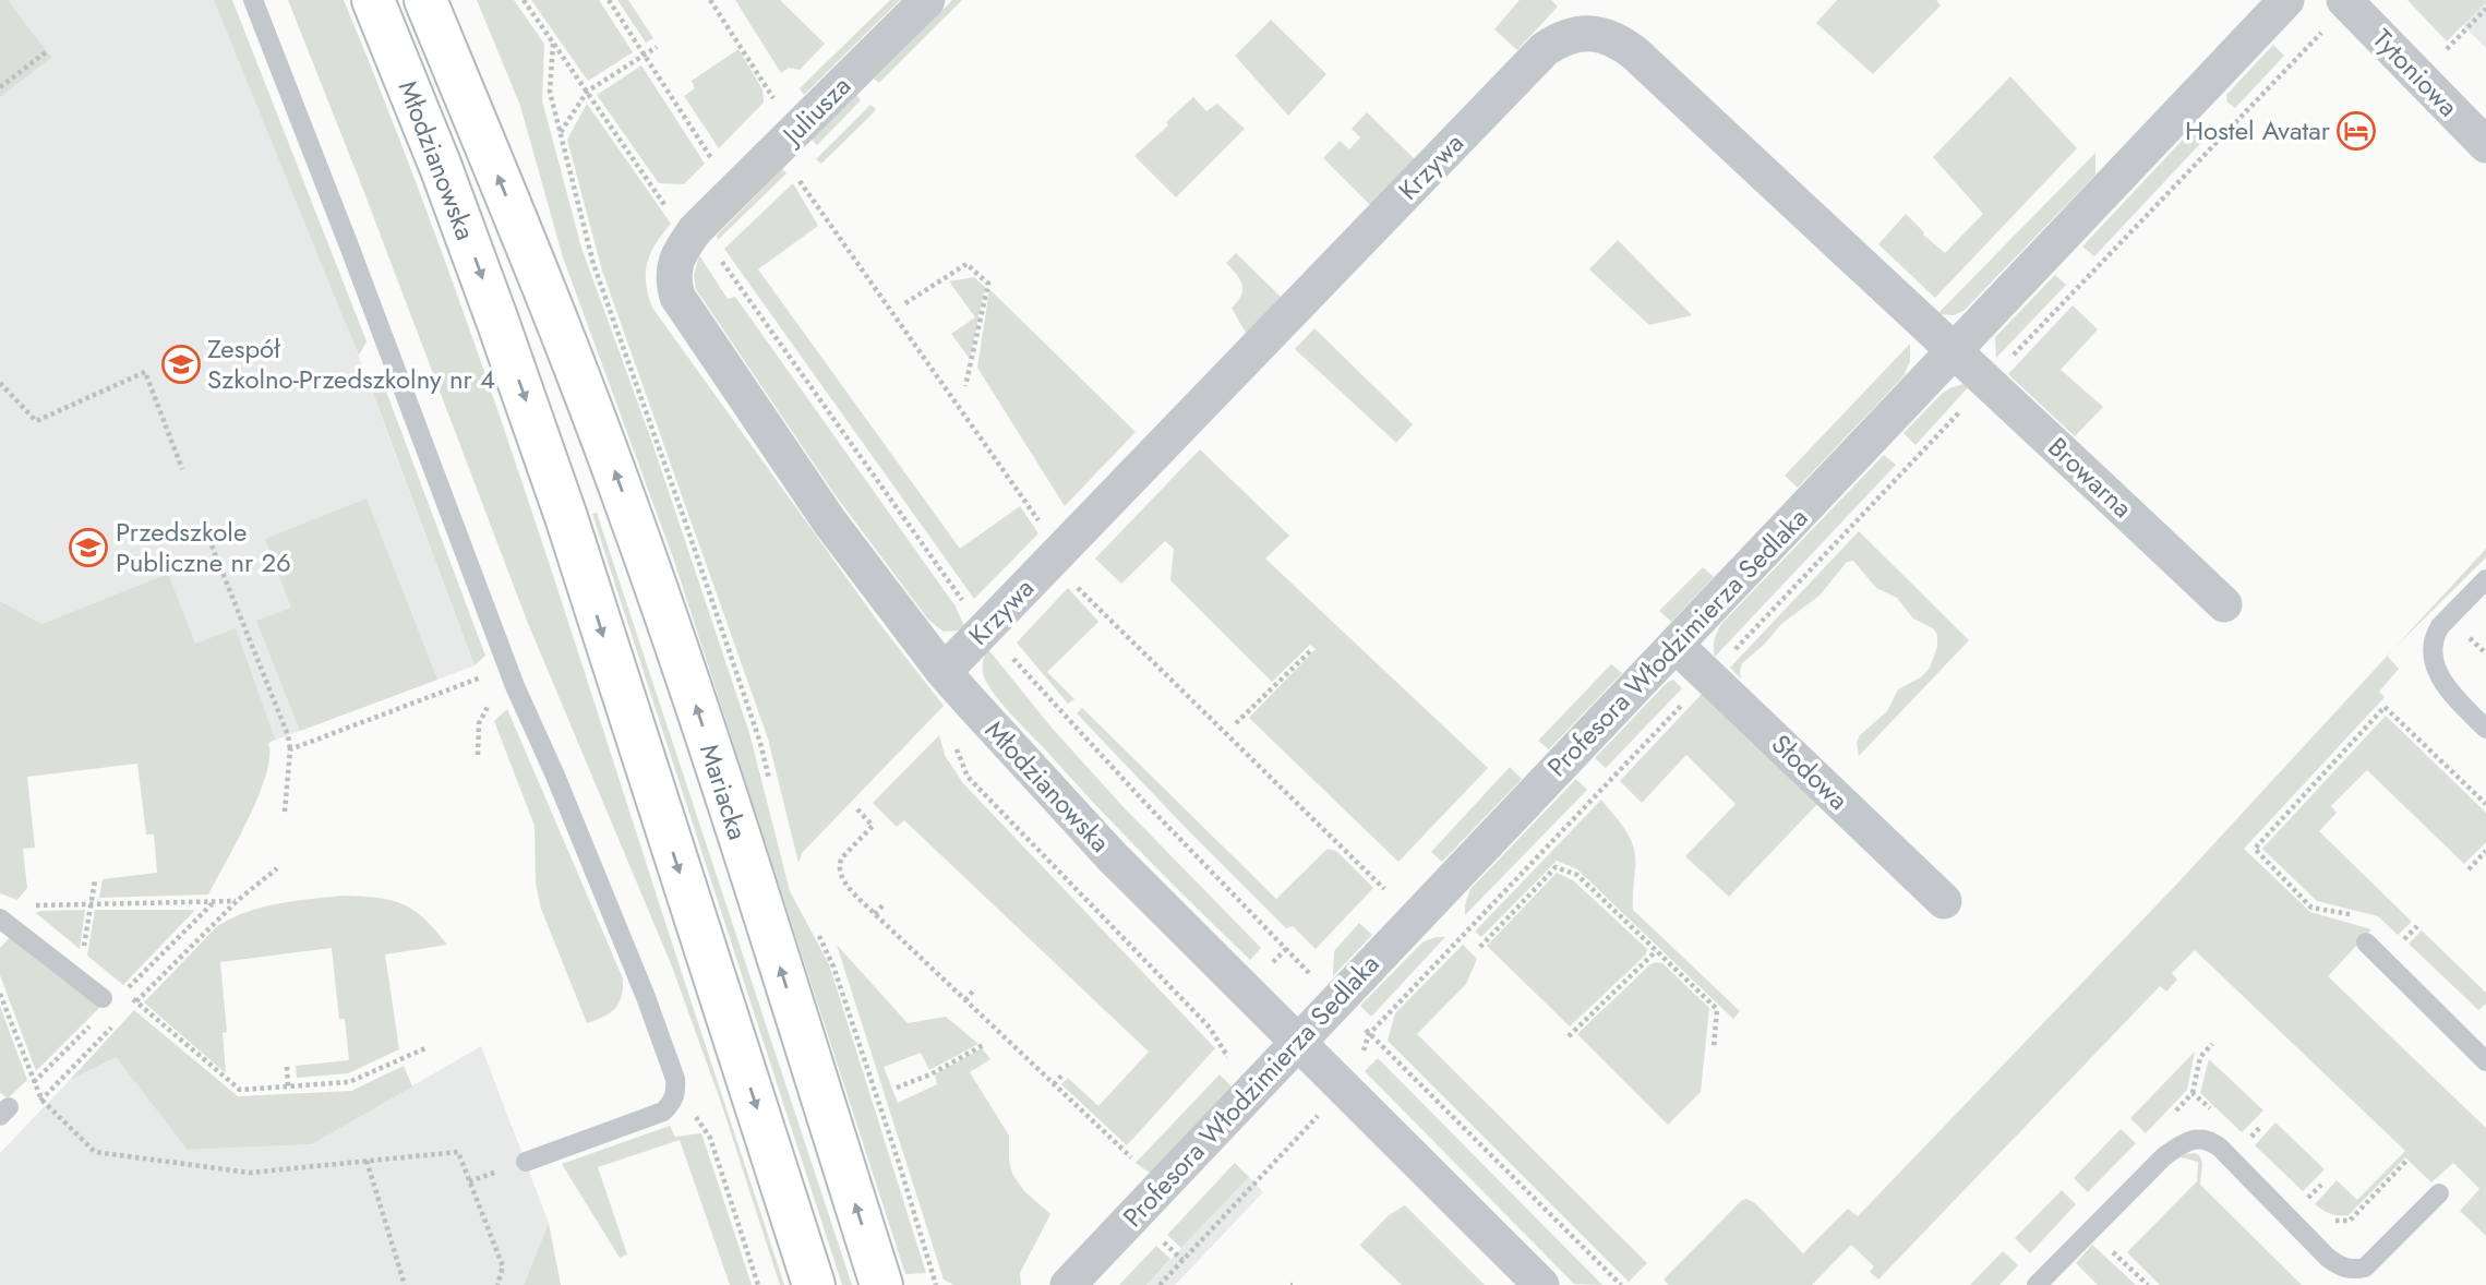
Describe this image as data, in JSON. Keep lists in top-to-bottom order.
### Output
{
  "streets": {
    "main road": ["Młodzianowska", "Mariacka"],
    "street": [
      "Tytoniowa",
      "Juliusza",
      "Krzywa",
      "Browarna",
      "Profesora Włodzimierza Sedlaka",
      "Słodowa"
    ]
  },
  "crossings": [
    ["Juliusza", "Młodzianowska"],
    ["Młodzianowska", "Krzywa"],
    ["Młodzianowska", "Profesora Włodzimierza Sedlaka"],
    ["Młodzianowska", "Mariacka"],
    ["Krzywa", "Browarna"],
    ["Krzywa", "Profesora Włodzimierza Sedlaka"],
    ["Browarna", "Profesora Włodzimierza Sedlaka"],
    ["Profesora Włodzimierza Sedlaka", "Słodowa"]
  ],
  "one_way": ["Mariacka"],
  "places": {
    "hotel": ["Hostel Avatar"],
    "school or university": ["Zespół Szkolno-Przedszkolny nr 4", "Przedszkole Publiczne nr 26"]
  }
}
